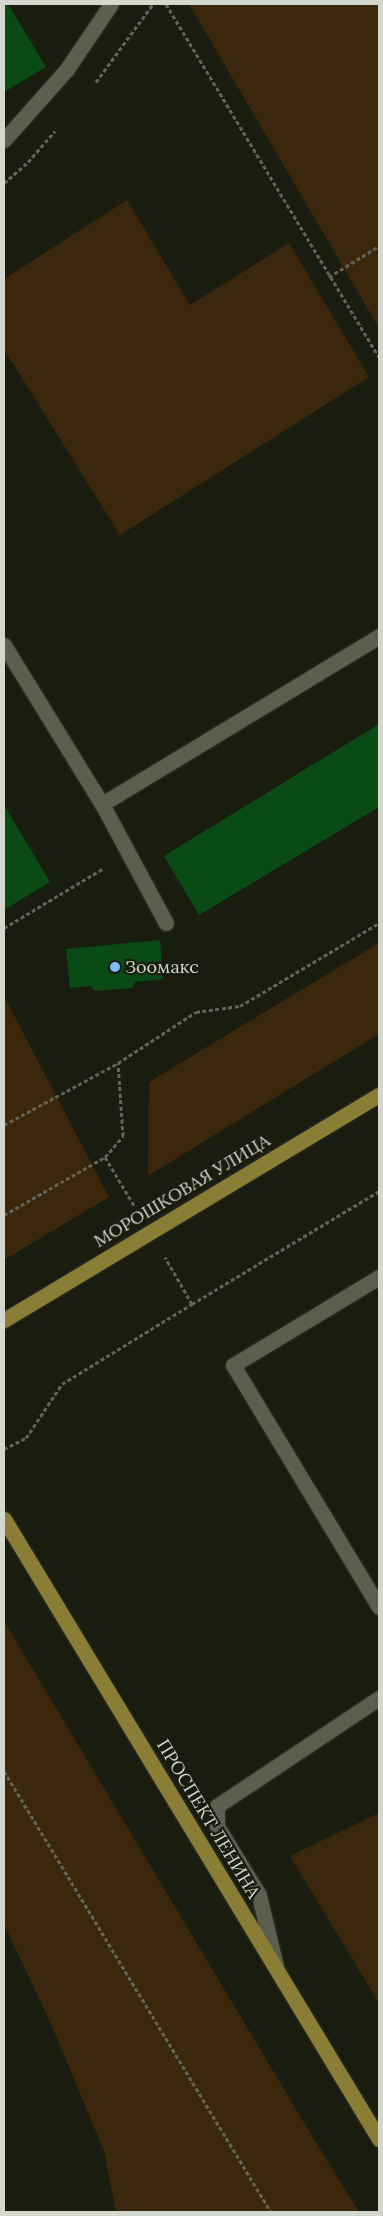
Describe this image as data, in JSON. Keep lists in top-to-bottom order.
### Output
{
  "streets": {
    "main road": ["МОРОШКОВАЯ УЛИЦА", "ПРОСПЕКТ ЛЕНИНА"]
  },
  "places": ["Зоомакс"]
}
